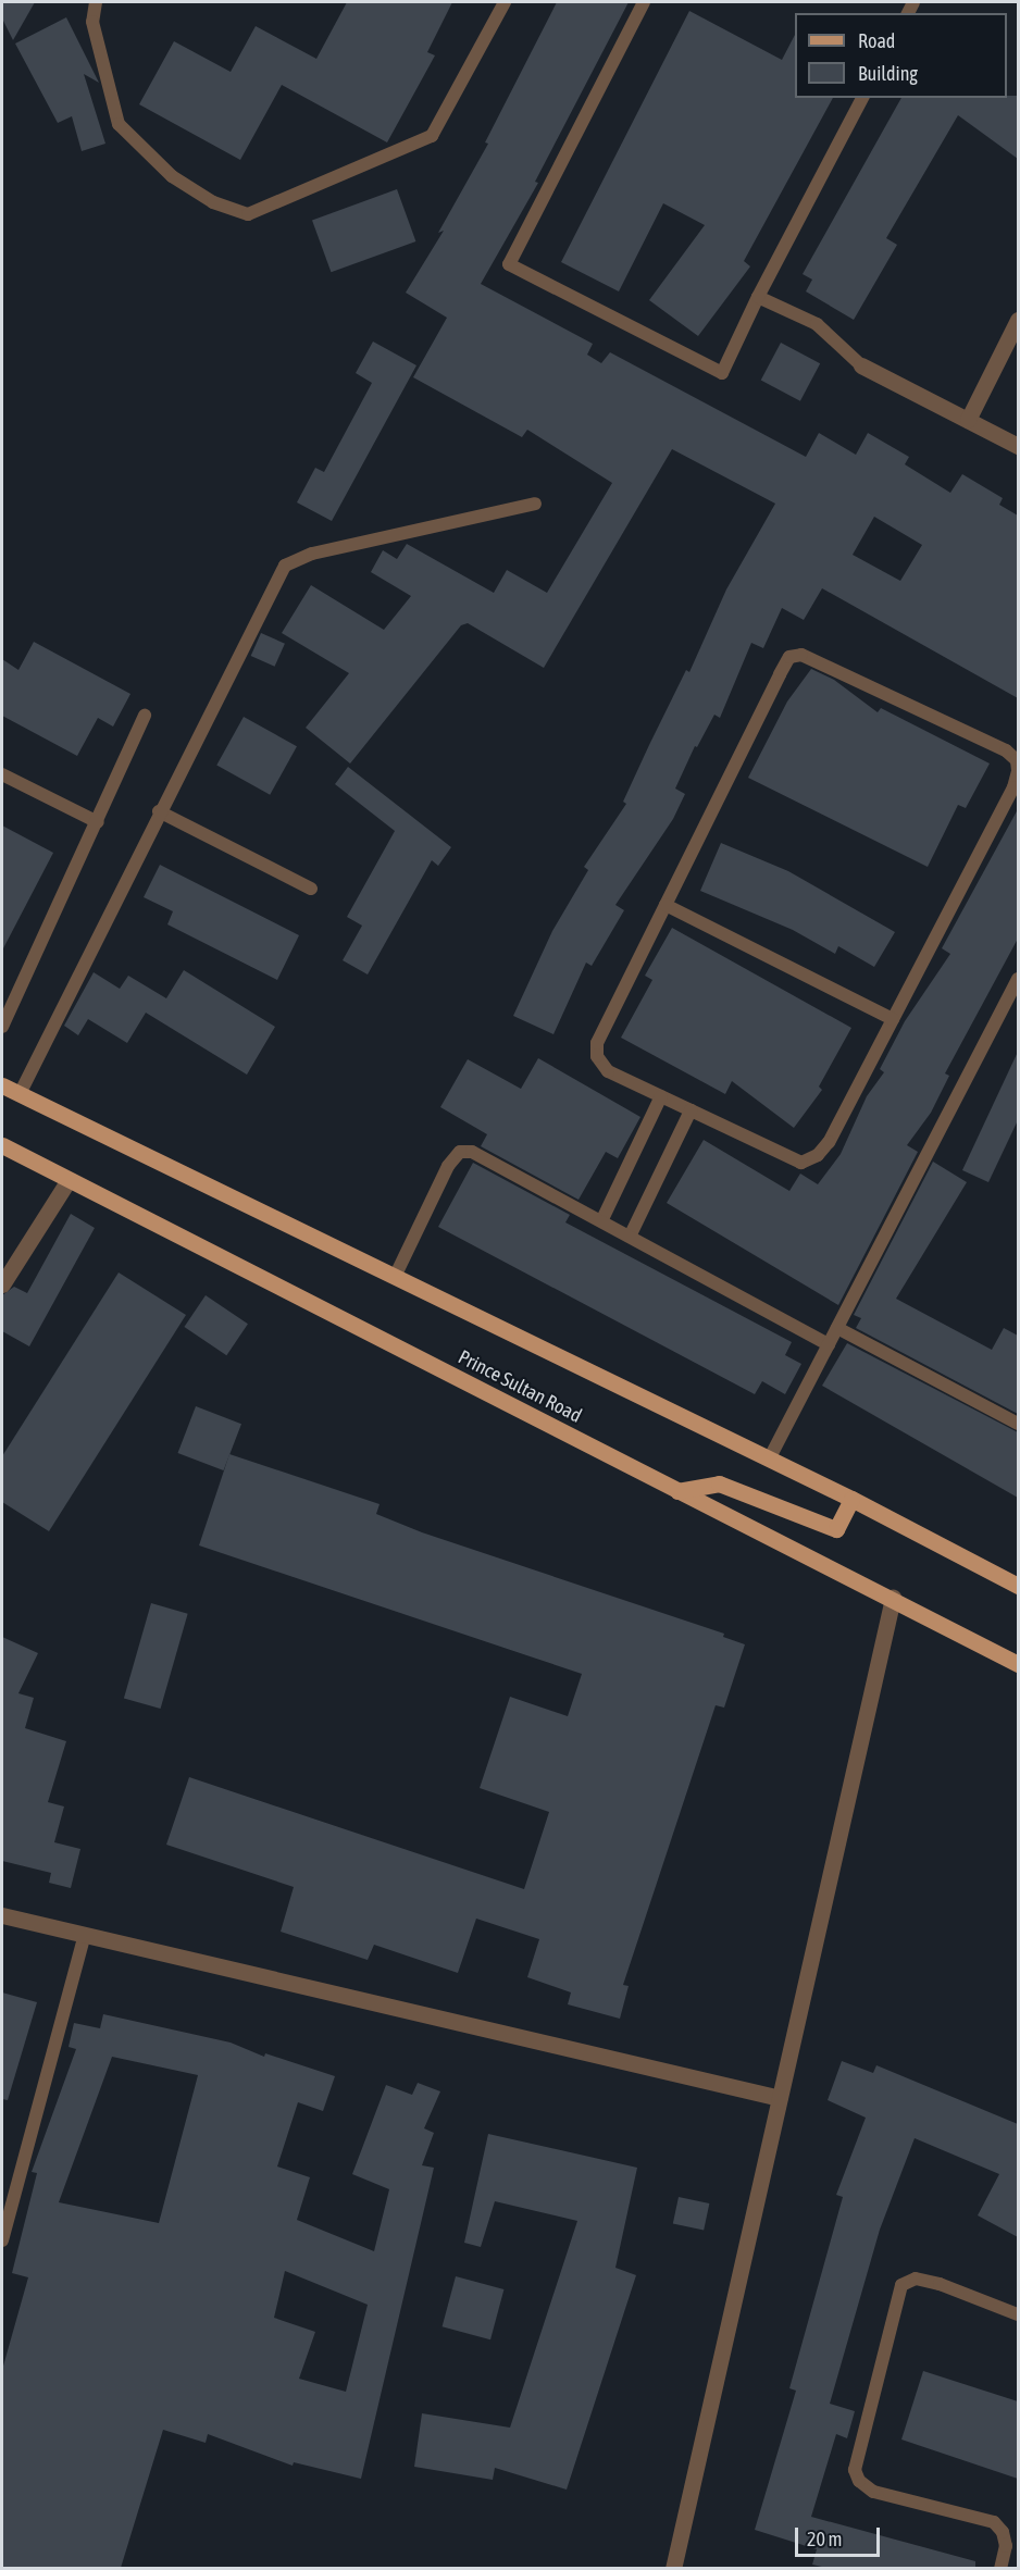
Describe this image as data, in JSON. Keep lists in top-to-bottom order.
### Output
{
  "streets": {
    "main road": ["Prince Sultan Road"]
  },
  "legend": ["Road", "Building"],
  "scale_bar": "20 m"
}
